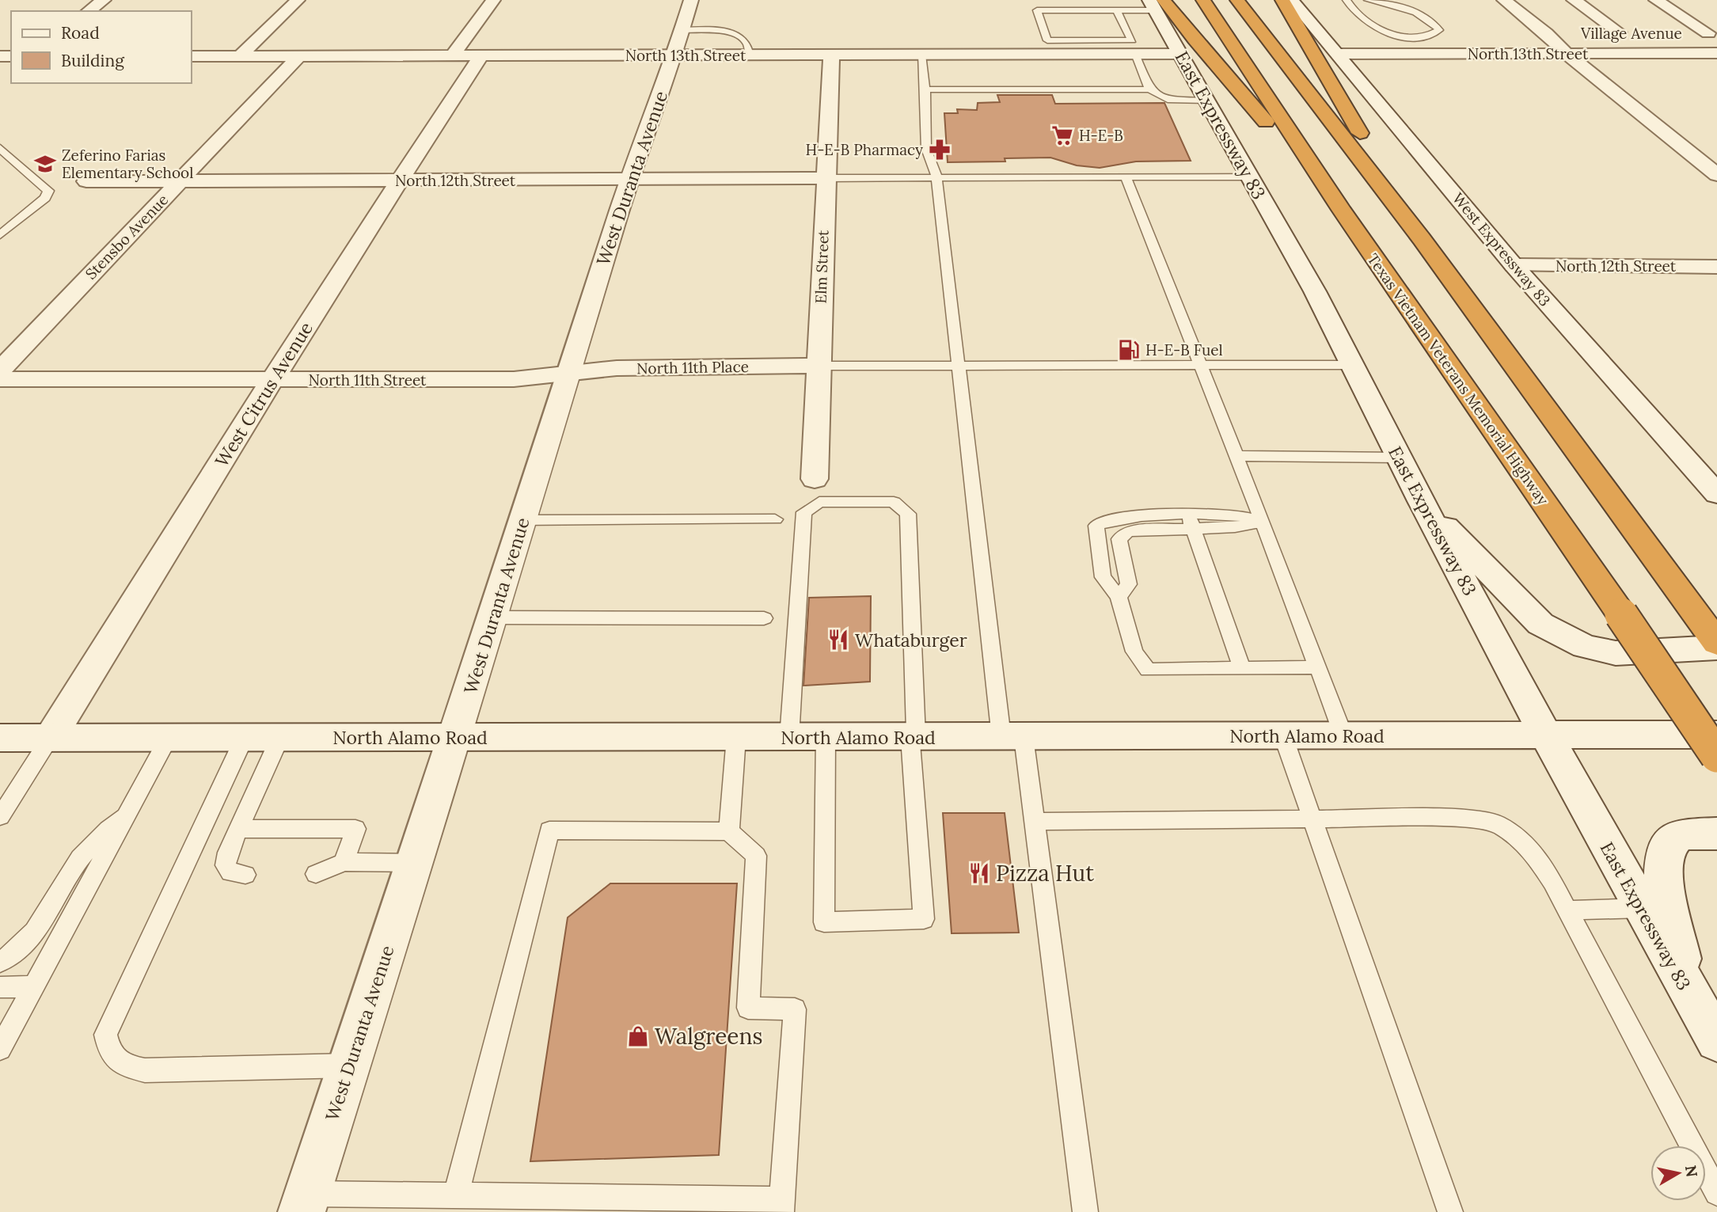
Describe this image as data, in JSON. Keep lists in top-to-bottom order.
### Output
{
  "streets": {
    "highway": ["Texas Vietnam Veterans Memorial Highway"],
    "street": [
      "Village Avenue",
      "North 13th Street",
      "East Expressway 83",
      "West Duranta Avenue",
      "North 12th Street",
      "Stensbo Avenue",
      "West Expressway 83",
      "Elm Street",
      "North 11th Place",
      "North 11th Street",
      "West Citrus Avenue",
      "North Alamo Road"
    ]
  },
  "crossings": [
    ["North 13th Street", "East Expressway 83"],
    ["North 13th Street", "West Duranta Avenue"],
    ["North 13th Street", "Stensbo Avenue"],
    ["North 13th Street", "West Expressway 83"],
    ["North 13th Street", "Elm Street"],
    ["North 13th Street", "West Citrus Avenue"],
    ["East Expressway 83", "North Alamo Road"],
    ["West Duranta Avenue", "North 12th Street"],
    ["West Duranta Avenue", "North 11th Place"],
    ["West Duranta Avenue", "North 11th Street"],
    ["West Duranta Avenue", "North Alamo Road"],
    ["North 12th Street", "Stensbo Avenue"],
    ["North 12th Street", "West Expressway 83"],
    ["North 12th Street", "Elm Street"],
    ["North 12th Street", "West Citrus Avenue"],
    ["Elm Street", "North 11th Place"],
    ["North 11th Place", "North 11th Street"],
    ["North 11th Street", "West Citrus Avenue"],
    ["West Citrus Avenue", "North Alamo Road"]
  ],
  "places": {
    "supermarket": ["H-E-B"],
    "pharmacy": ["H-E-B Pharmacy"],
    "school or university": ["Zeferino Farias Elementary School"],
    "fuel station": ["H-E-B Fuel"],
    "restaurant": ["Whataburger", "Pizza Hut"],
    "shop": ["Walgreens"]
  },
  "legend": ["Road", "Building"],
  "north": "right"
}
